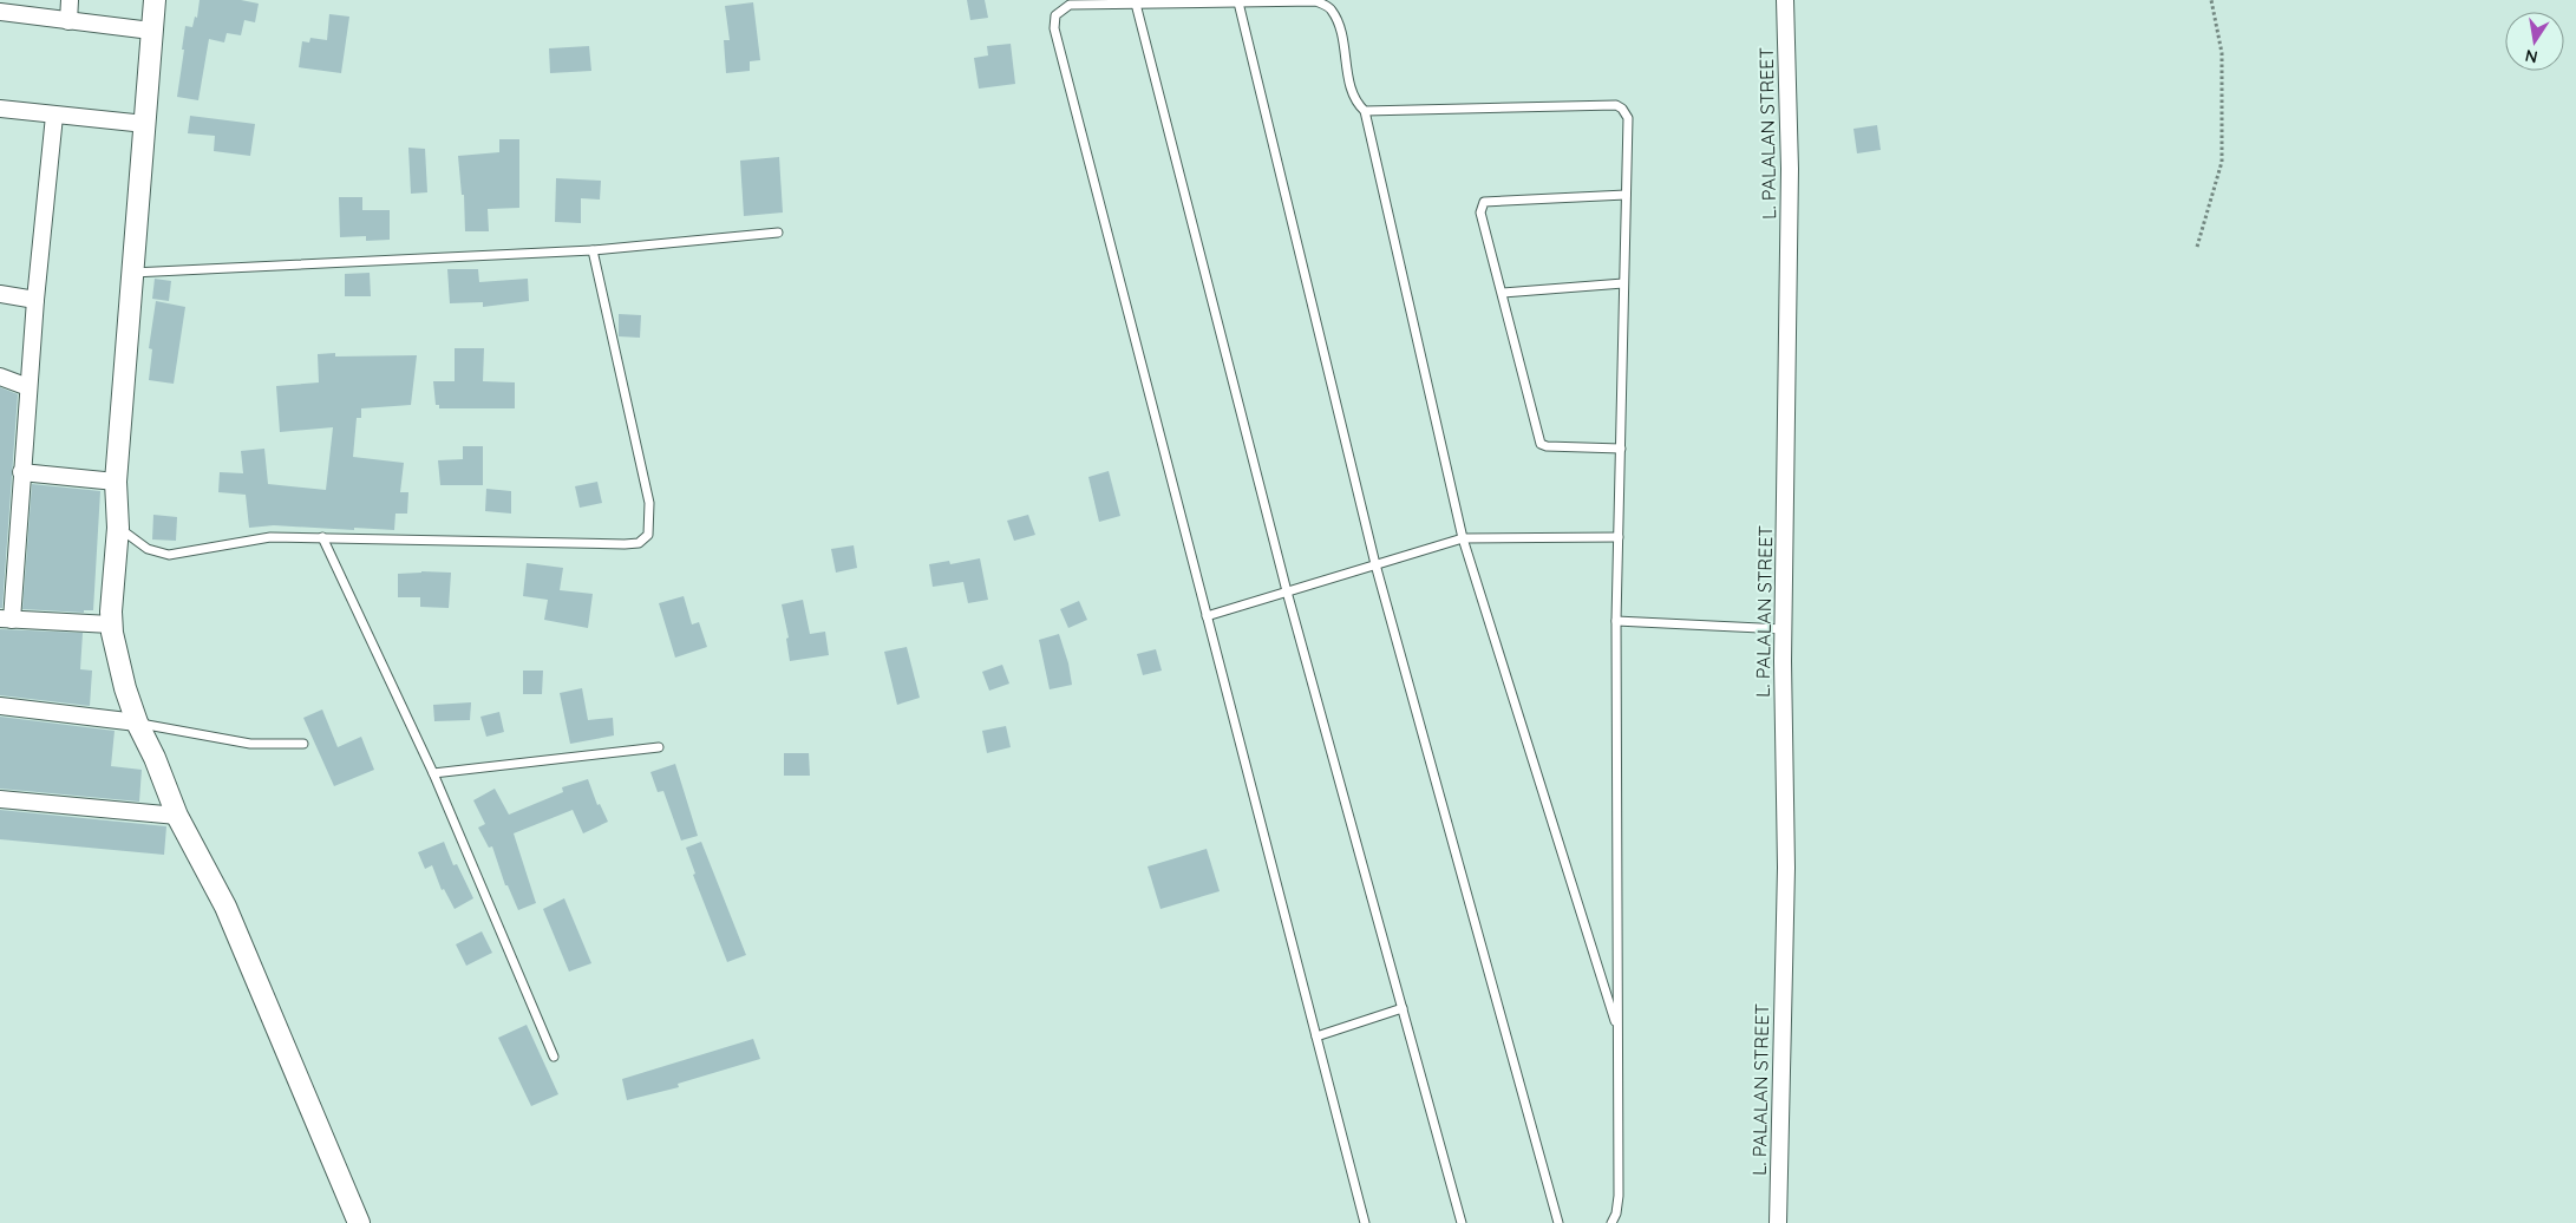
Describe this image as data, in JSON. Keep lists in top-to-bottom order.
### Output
{
  "streets": {
    "street": ["L. PALALAN STREET"]
  },
  "north": "bottom"
}
